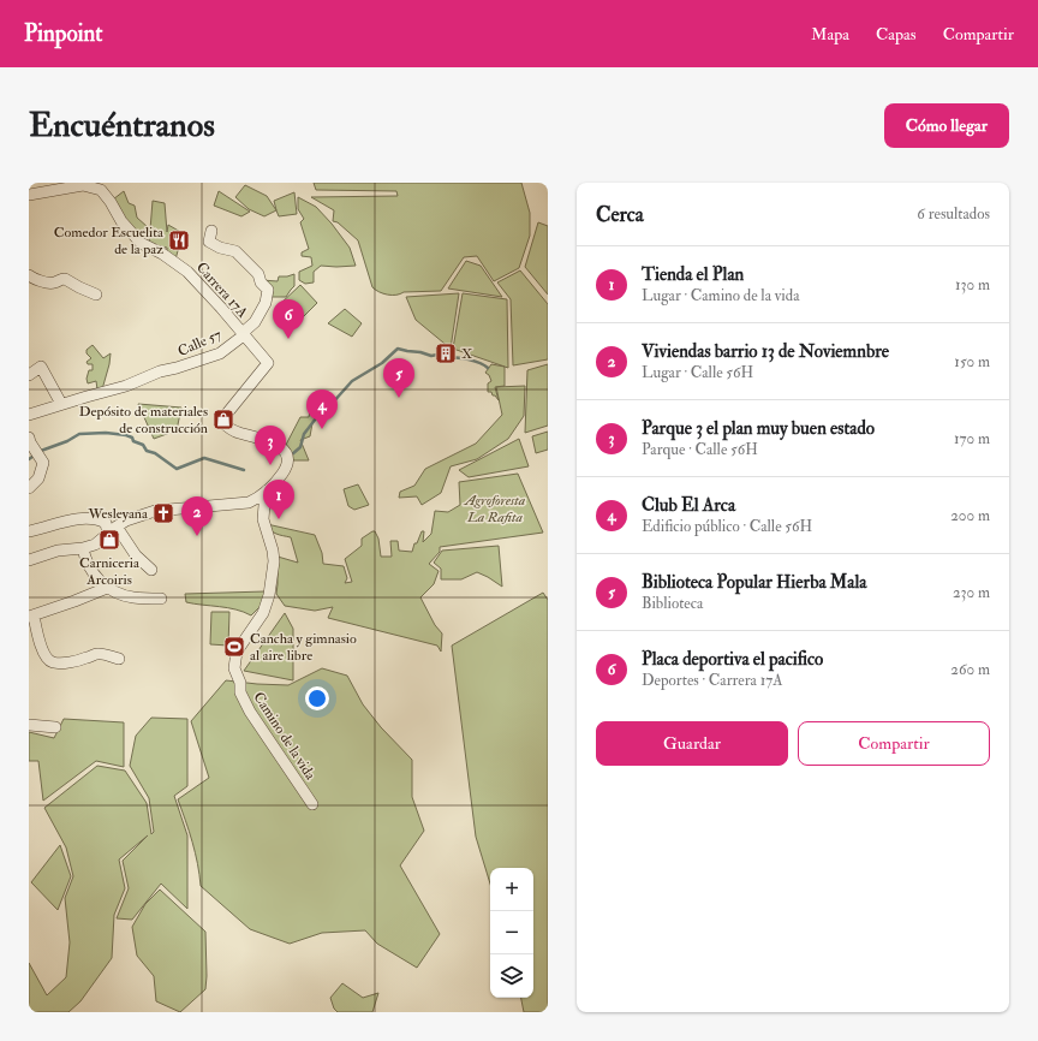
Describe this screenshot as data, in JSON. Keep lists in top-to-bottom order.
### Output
{
  "streets": {
    "street": ["Carrera 17A", "Calle 57", "Camino de la vida"]
  },
  "crossings": [
    ["Carrera 17A", "Calle 57"],
    ["Carrera 17A", "Camino de la vida"]
  ],
  "parks": ["Agroforesta La Rafita"],
  "places": {
    "restaurant": ["Comedor Escuelita de la paz"],
    "building": ["X"],
    "shop": ["Depósito de materiales de construcción", "Carniceria Arcoiris"],
    "church": ["Wesleyana"],
    "sports": ["Cancha y gimnasio al aire libre"]
  },
  "page": {
    "header": "Pinpoint",
    "nav": ["Mapa", "Capas", "Compartir"],
    "buttons": [
      "Cómo llegar",
      ["Guardar", "Compartir"]
    ],
    "title": "Encuéntranos",
    "heading": ["Cerca", "6 resultados"],
    "list": [
      {
        "mark": "1",
        "name": "Tienda el Plan",
        "note": "Lugar · Camino de la vida",
        "value": "130 m"
      },
      {
        "mark": "2",
        "name": "Viviendas barrio 13 de Noviemnbre",
        "note": "Lugar · Calle 56H",
        "value": "150 m"
      },
      {
        "mark": "3",
        "name": "Parque 3 el plan muy buen estado",
        "note": "Parque · Calle 56H",
        "value": "170 m"
      },
      {
        "mark": "4",
        "name": "Club El Arca",
        "note": "Edificio público · Calle 56H",
        "value": "200 m"
      },
      {
        "mark": "5",
        "name": "Biblioteca Popular Hierba Mala",
        "note": "Biblioteca",
        "value": "230 m"
      },
      {
        "mark": "6",
        "name": "Placa deportiva el pacifico",
        "note": "Deportes · Carrera 17A",
        "value": "260 m"
      }
    ],
    "pins": [
      "6",
      "5",
      "4",
      "3",
      "1",
      "2"
    ],
    "map_buttons": ["+", "−"]
  }
}
